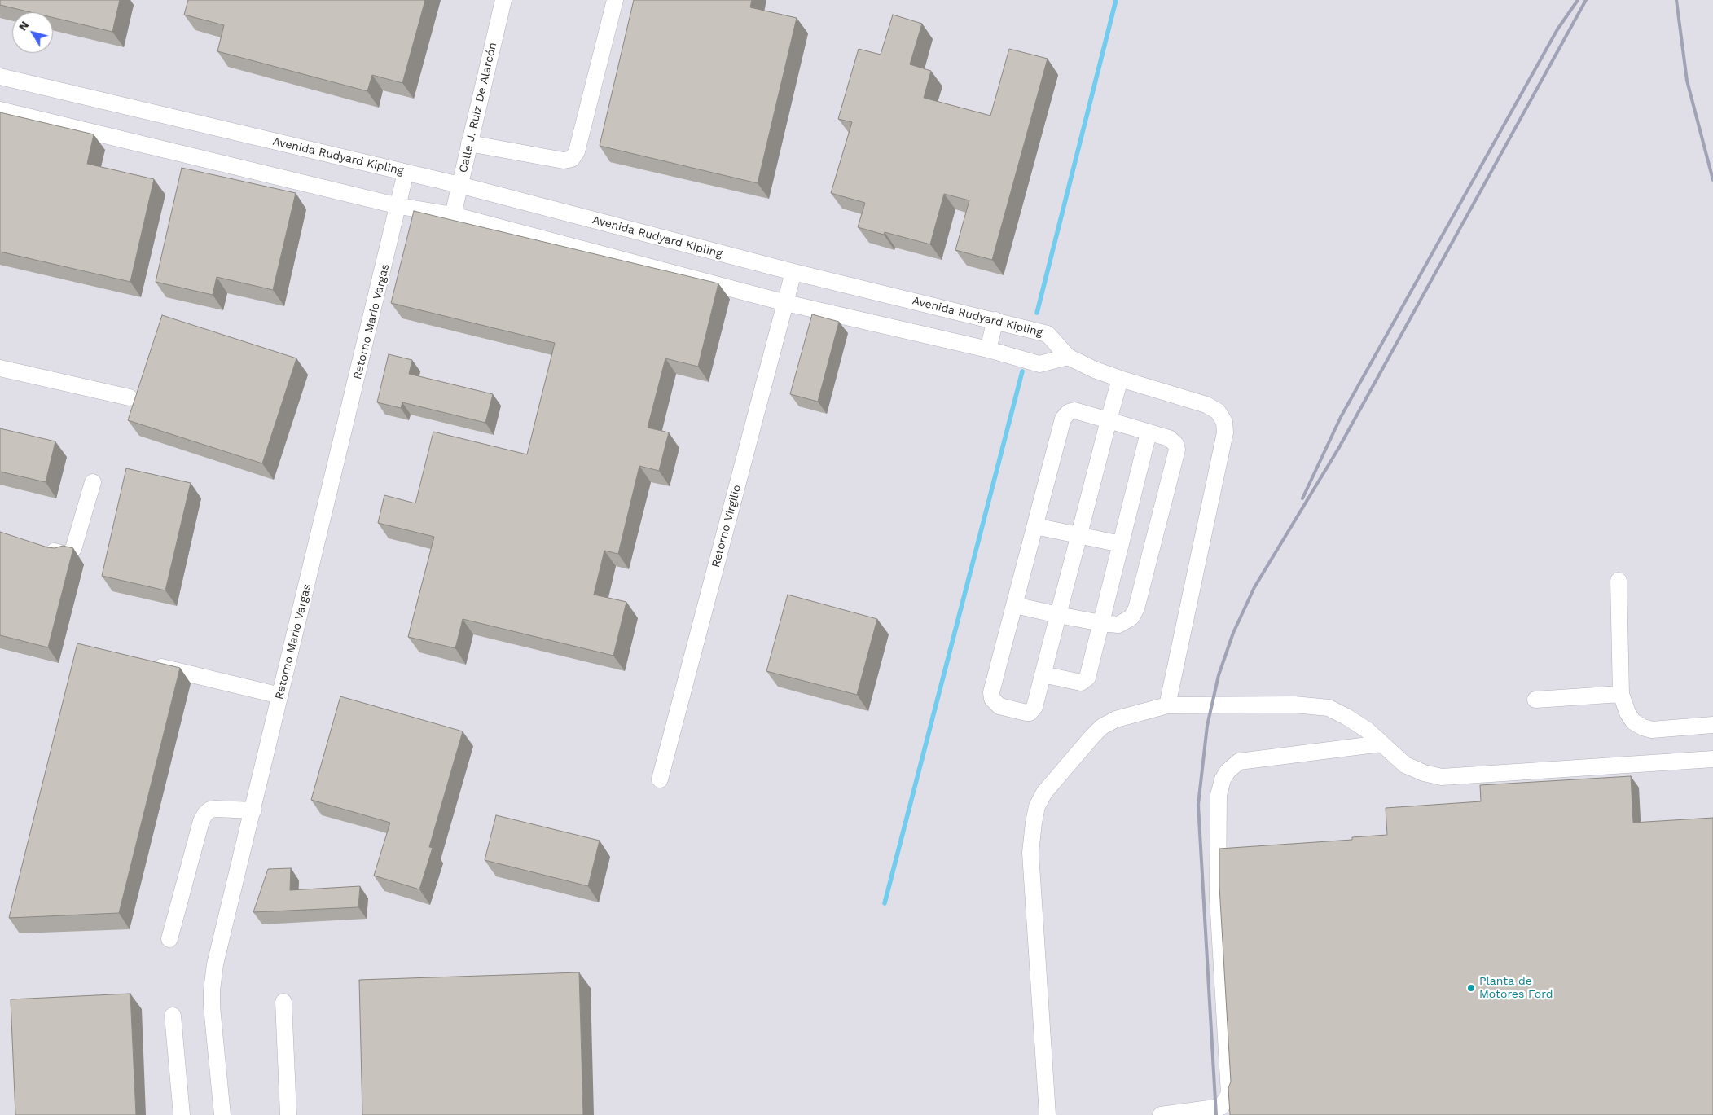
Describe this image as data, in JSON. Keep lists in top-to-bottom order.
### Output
{
  "streets": {
    "street": [
      "Calle J. Ruíz De Alarcón",
      "Avenida Rudyard Kipling",
      "Retorno Mario Vargas",
      "Retorno Virgilio"
    ]
  },
  "crossings": [
    ["Calle J. Ruíz De Alarcón", "Avenida Rudyard Kipling"],
    ["Avenida Rudyard Kipling", "Retorno Mario Vargas"],
    ["Avenida Rudyard Kipling", "Retorno Virgilio"]
  ],
  "places": ["Planta de Motores Ford"],
  "north": "top left"
}
